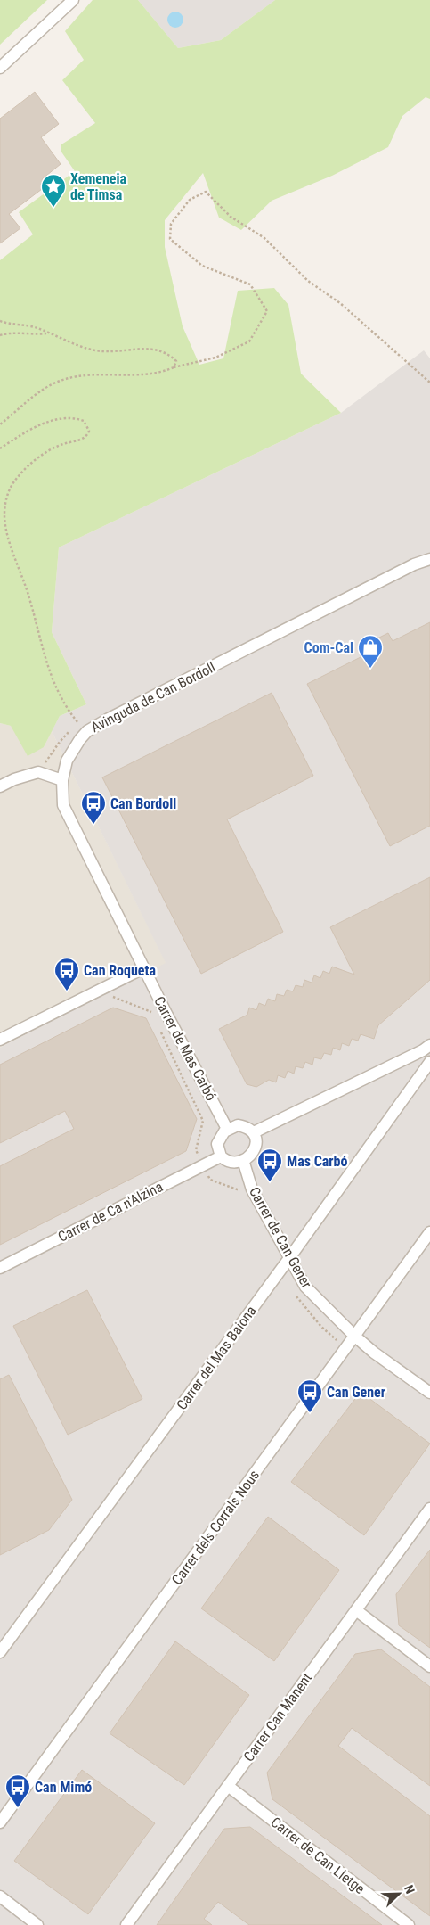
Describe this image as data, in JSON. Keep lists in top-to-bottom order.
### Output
{
  "streets": {
    "street": [
      "Avinguda de Can Bordoll",
      "Carrer de Mas Carbó",
      "Carrer de Ca n'Alzina",
      "Carrer de Can Gener",
      "Carrer del Mas Baiona",
      "Carrer dels Corrals Nous",
      "Carrer Can Manent",
      "Carrer de Can Lletge"
    ]
  },
  "crossings": [
    ["Avinguda de Can Bordoll", "Carrer de Mas Carbó"],
    ["Carrer de Mas Carbó", "Carrer de Ca n'Alzina"],
    ["Carrer de Mas Carbó", "Carrer de Can Gener"],
    ["Carrer de Ca n'Alzina", "Carrer de Can Gener"],
    ["Carrer de Can Gener", "Carrer del Mas Baiona"],
    ["Carrer de Can Gener", "Carrer dels Corrals Nous"],
    ["Carrer Can Manent", "Carrer de Can Lletge"]
  ],
  "places": {
    "place": ["Xemeneia de Timsa"],
    "shop": ["Com-Cal"],
    "bus stop": [
      "Can Bordoll",
      "Can Roqueta",
      "Mas Carbó",
      "Can Gener",
      "Can Mimó"
    ]
  },
  "north": "top right"
}
